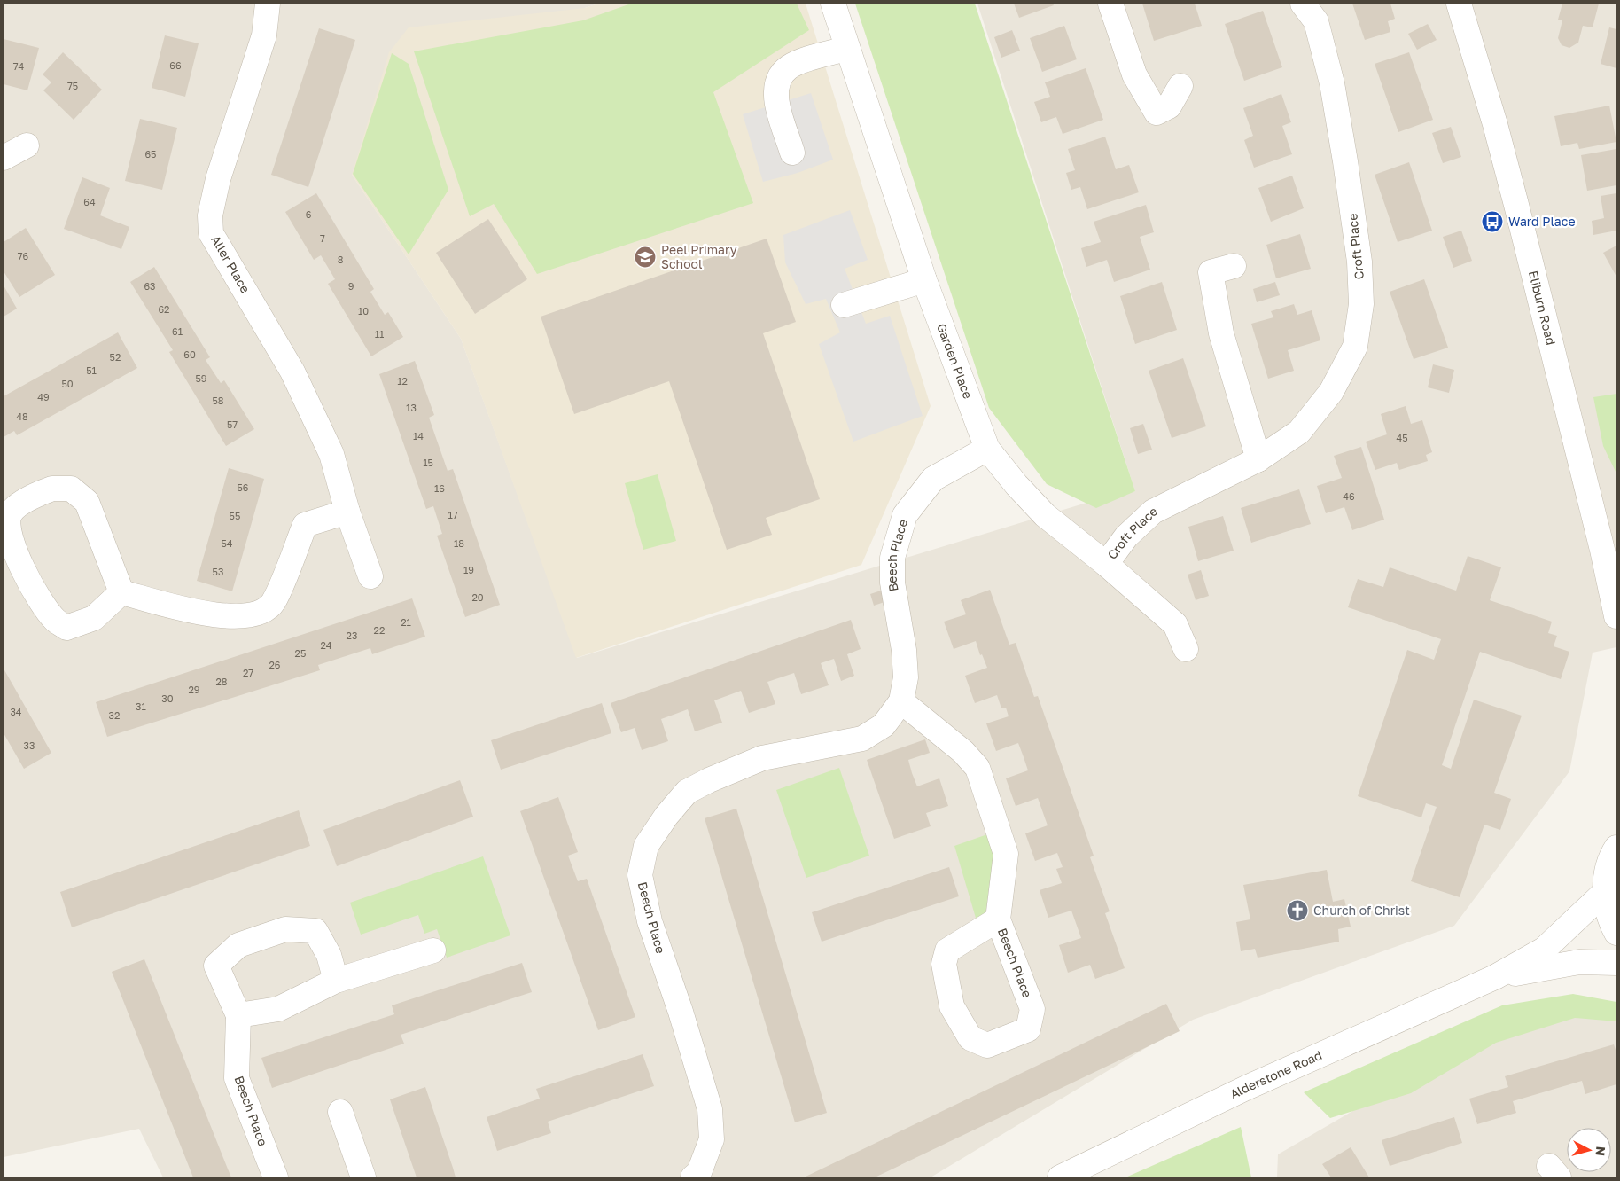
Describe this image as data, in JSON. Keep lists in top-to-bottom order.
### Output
{
  "streets": {
    "street": [
      "Croft Place",
      "Aller Place",
      "Eliburn Road",
      "Garden Place",
      "Beech Place",
      "Alderstone Road"
    ]
  },
  "crossings": [
    ["Croft Place", "Garden Place"],
    ["Garden Place", "Beech Place"]
  ],
  "places": {
    "bus stop": ["Ward Place"],
    "school or university": ["Peel Primary School"],
    "church": ["Church of Christ"]
  },
  "house_numbers": [
    "66",
    "74",
    "75",
    "65",
    "64",
    "6",
    "7",
    "76",
    "8",
    "63",
    "9",
    "62",
    "10",
    "61",
    "11",
    "60",
    "52",
    "51",
    "59",
    "12",
    "50",
    "49",
    "58",
    "13",
    "48",
    "57",
    "14",
    "45",
    "15",
    "56",
    "16",
    "46",
    "17",
    "55",
    "54",
    "18",
    "19",
    "53",
    "20",
    "21",
    "22",
    "23",
    "24",
    "25",
    "26",
    "27",
    "28",
    "29",
    "30",
    "31",
    "34",
    "32",
    "33"
  ],
  "north": "right"
}
